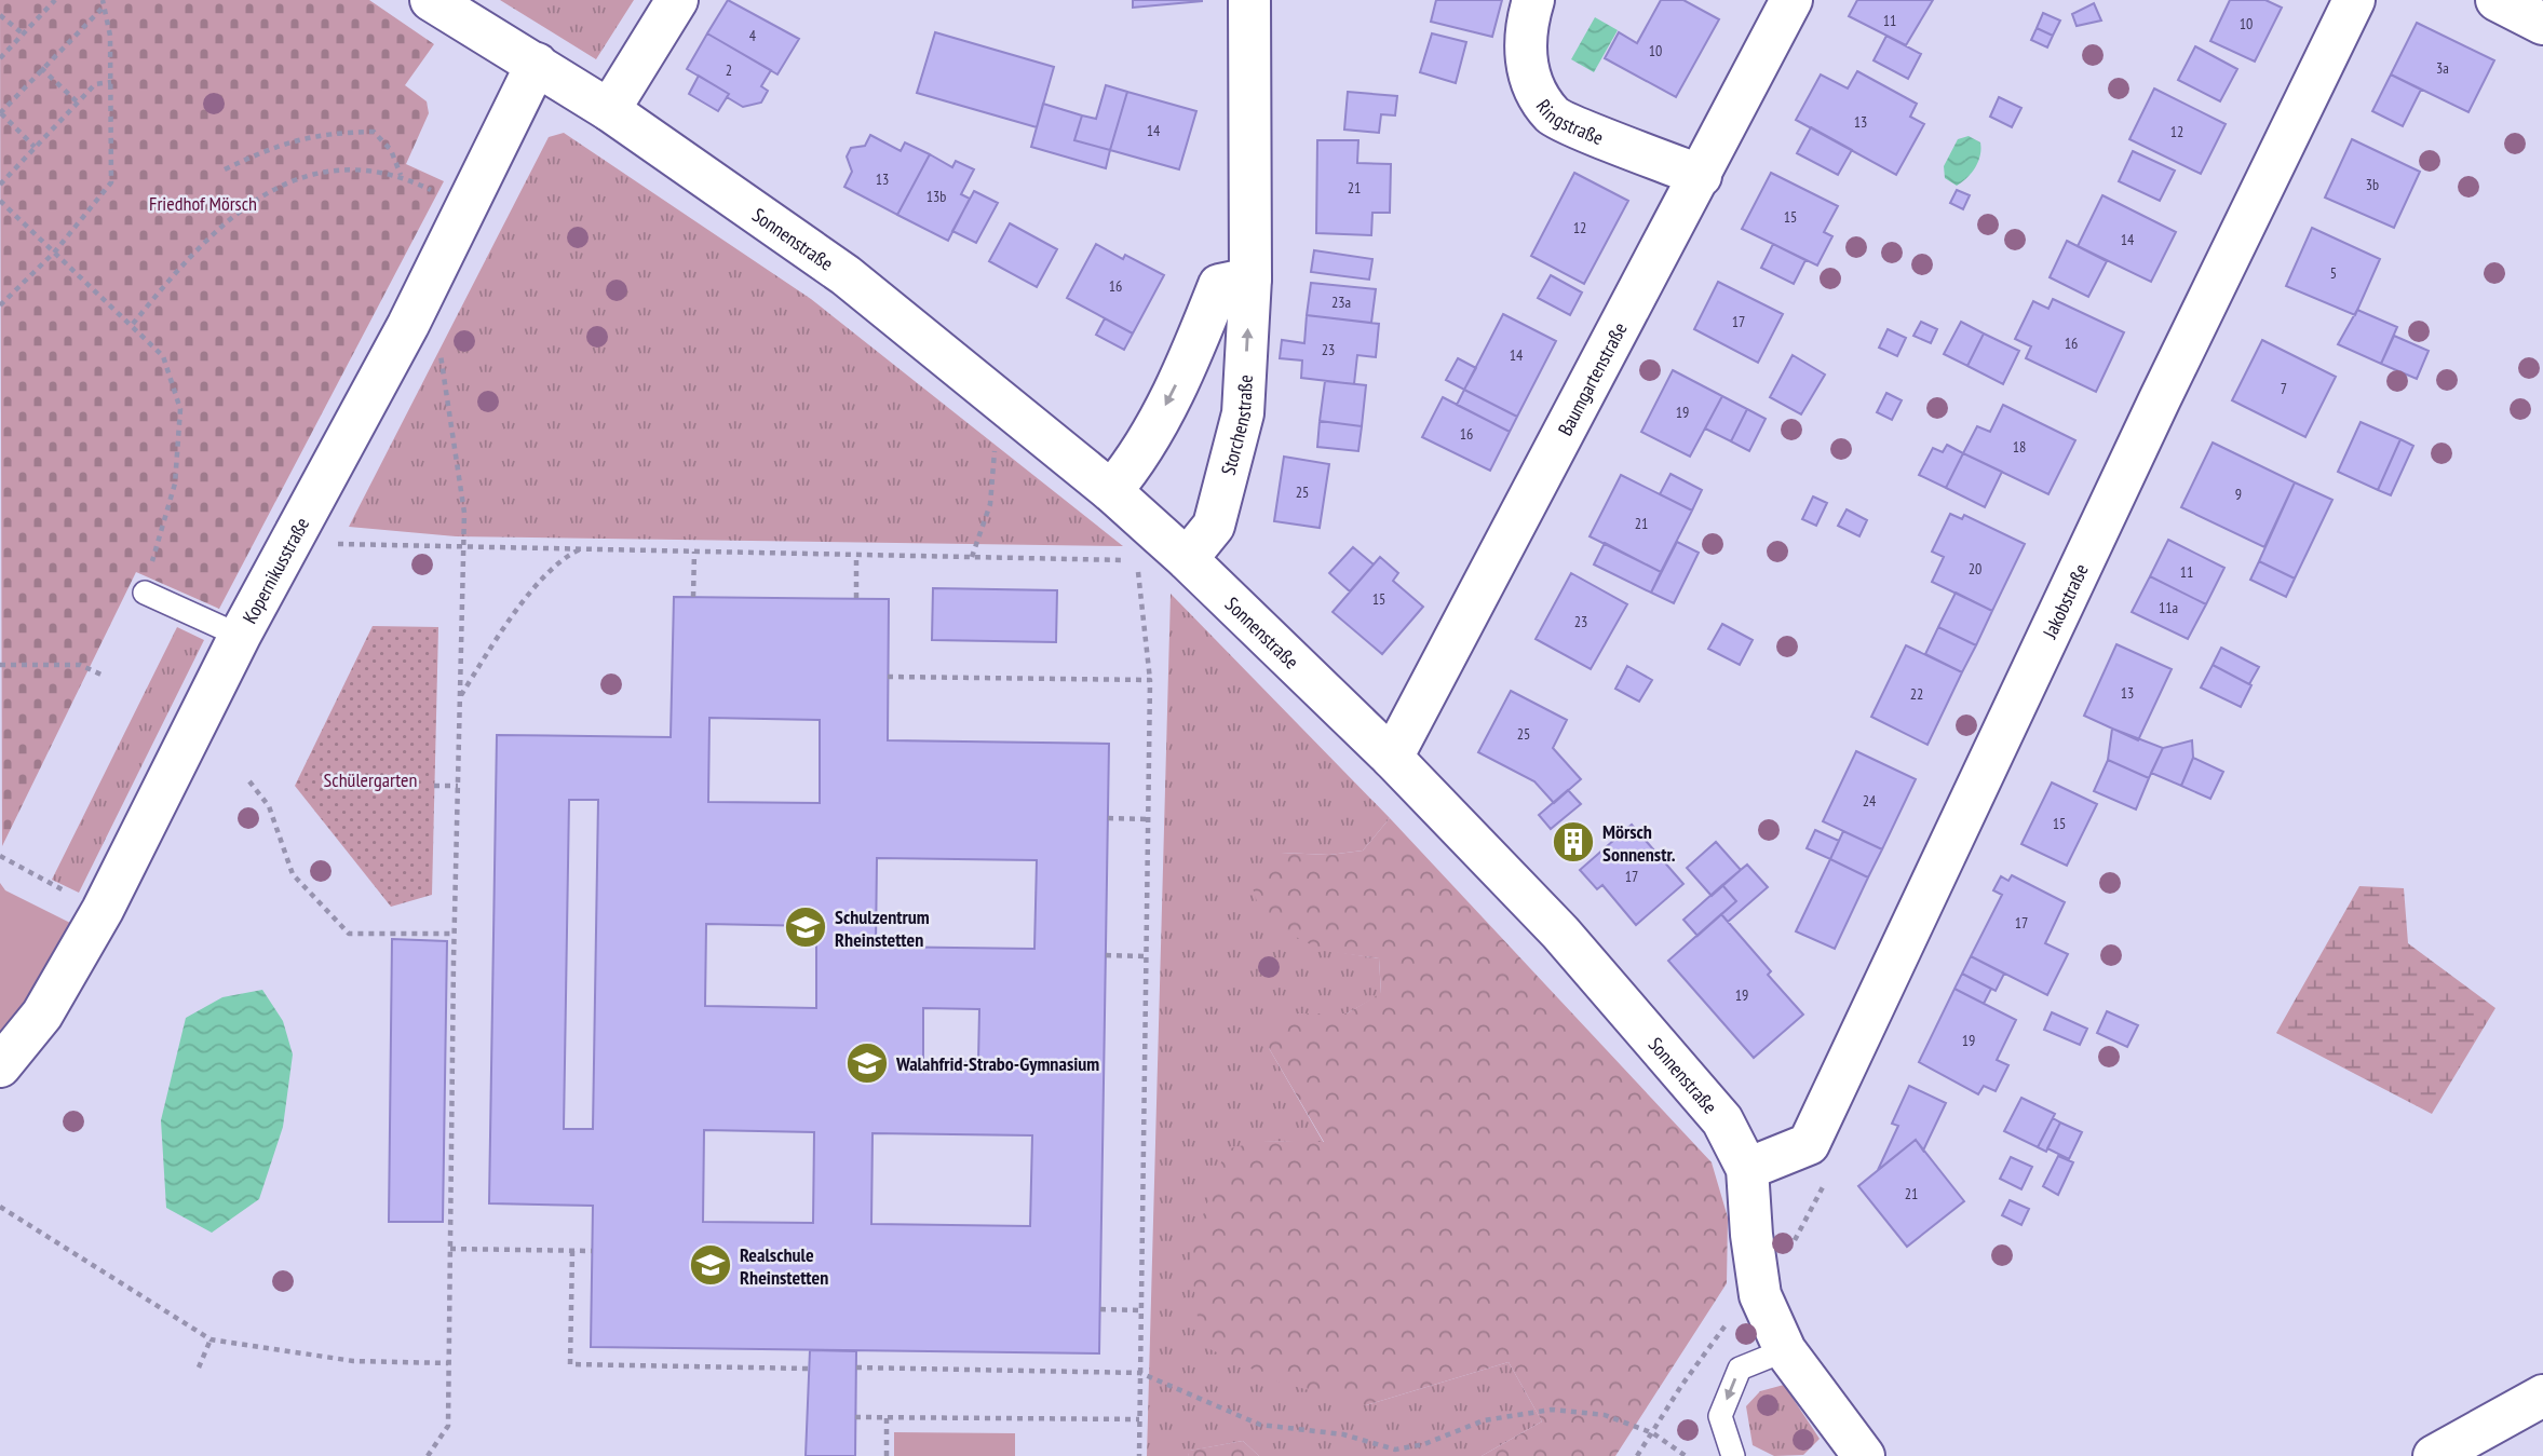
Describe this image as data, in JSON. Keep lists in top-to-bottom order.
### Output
{
  "streets": {
    "street": [
      "Ringstraße",
      "Sonnenstraße",
      "Baumgartenstraße",
      "Storchenstraße",
      "Kopernikusstraße",
      "Jakobstraße"
    ]
  },
  "crossings": [
    ["Ringstraße", "Baumgartenstraße"],
    ["Sonnenstraße", "Baumgartenstraße"],
    ["Sonnenstraße", "Storchenstraße"],
    ["Sonnenstraße", "Kopernikusstraße"]
  ],
  "one_way": ["Storchenstraße"],
  "parks": ["Friedhof Mörsch", "Schülergarten"],
  "places": {
    "building": ["Mörsch Sonnenstr."],
    "school or university": ["Schulzentrum Rheinstetten", "Walahfrid-Strabo-Gymnasium", "Realschule Rheinstetten"]
  },
  "house_numbers": [
    "11",
    "10",
    "4",
    "10",
    "3a",
    "2",
    "13",
    "14",
    "12",
    "13",
    "3b",
    "21",
    "13b",
    "15",
    "12",
    "14",
    "5",
    "16",
    "23a",
    "17",
    "16",
    "23",
    "14",
    "7",
    "19",
    "16",
    "18",
    "25",
    "9",
    "21",
    "20",
    "11",
    "15",
    "11a",
    "23",
    "13",
    "22",
    "25",
    "24",
    "15",
    "17",
    "17",
    "19",
    "19",
    "21"
  ]
}
